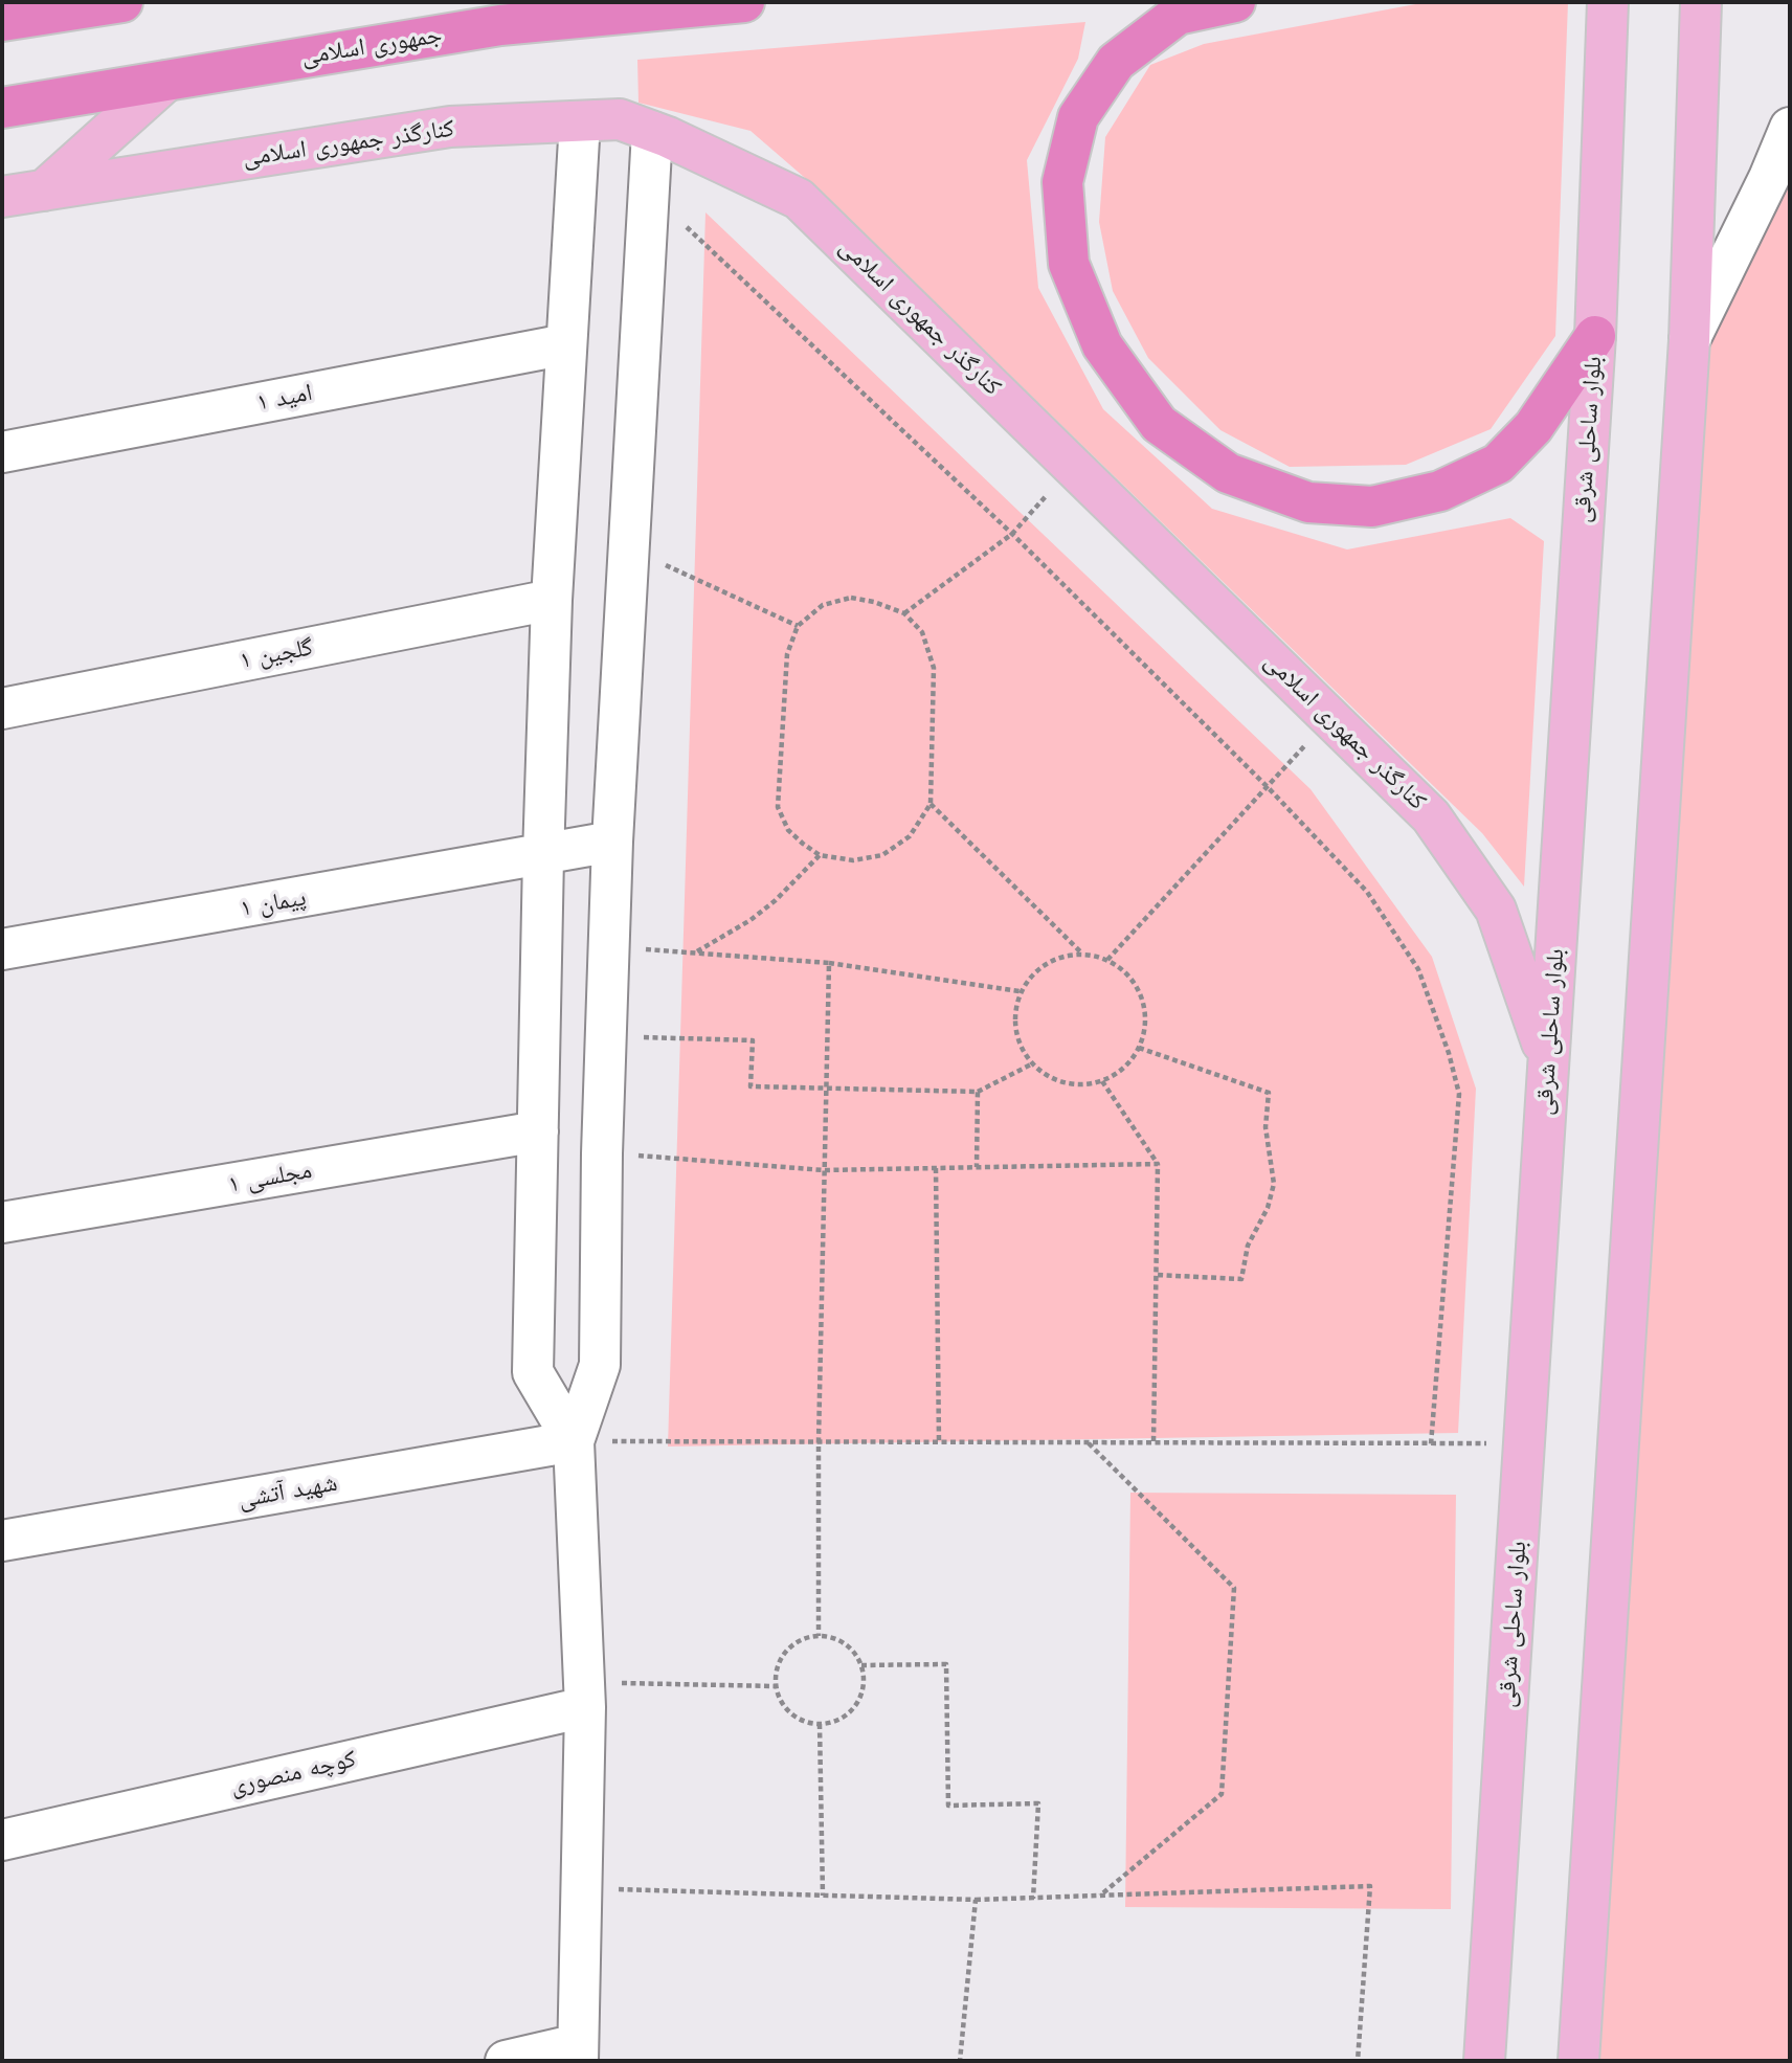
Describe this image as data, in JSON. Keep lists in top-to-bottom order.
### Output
{
  "streets": {
    "highway": ["جمهوری اسلامی"],
    "main road": ["کنارگذر جمهوری اسلامی", "بلوار ساحلی شرقی"],
    "street": [
      "امید ۱",
      "گلجین ۱",
      "پیمان ۱",
      "مجلسی ۱",
      "شهید آتشی",
      "کوچه منصوری"
    ]
  },
  "crossings": [
    ["کنارگذر جمهوری اسلامی", "بلوار ساحلی شرقی"]
  ]
}
